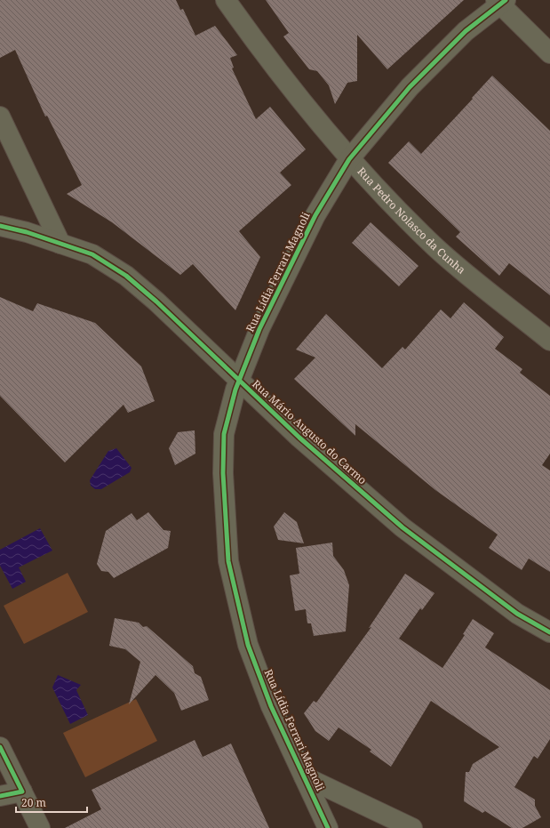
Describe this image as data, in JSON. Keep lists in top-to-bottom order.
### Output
{
  "streets": {
    "street": ["Rua Pedro Nolasco da Cunha", "Rua Lídia Ferrari Magnoli", "Rua Mário Augusto do Carmo"]
  },
  "crossings": [
    ["Rua Pedro Nolasco da Cunha", "Rua Lídia Ferrari Magnoli"],
    ["Rua Lídia Ferrari Magnoli", "Rua Mário Augusto do Carmo"]
  ],
  "scale_bar": "20 m"
}
